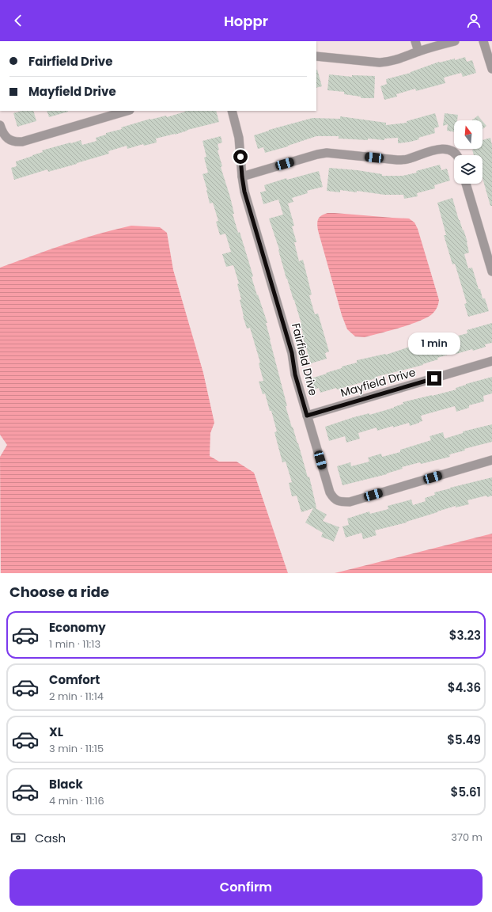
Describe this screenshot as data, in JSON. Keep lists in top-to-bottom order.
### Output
{
  "streets": {
    "street": ["Fairfield Drive", "Mayfield Drive"]
  },
  "crossings": [
    ["Fairfield Drive", "Mayfield Drive"]
  ],
  "north": "top",
  "page": {
    "header": "Hoppr",
    "banner": ["Fairfield Drive", "Mayfield Drive"],
    "bubble": "1 min",
    "heading": "Choose a ride",
    "list": [
      {
        "name": "Economy",
        "note": "1 min · 11:13",
        "value": "$3.23"
      },
      {
        "name": "Comfort",
        "note": "2 min · 11:14",
        "value": "$4.36"
      },
      {
        "name": "XL",
        "note": "3 min · 11:15",
        "value": "$5.49"
      },
      {
        "name": "Black",
        "note": "4 min · 11:16",
        "value": "$5.61"
      }
    ],
    "pay": ["Cash", "370 m"],
    "buttons": "Confirm"
  }
}
